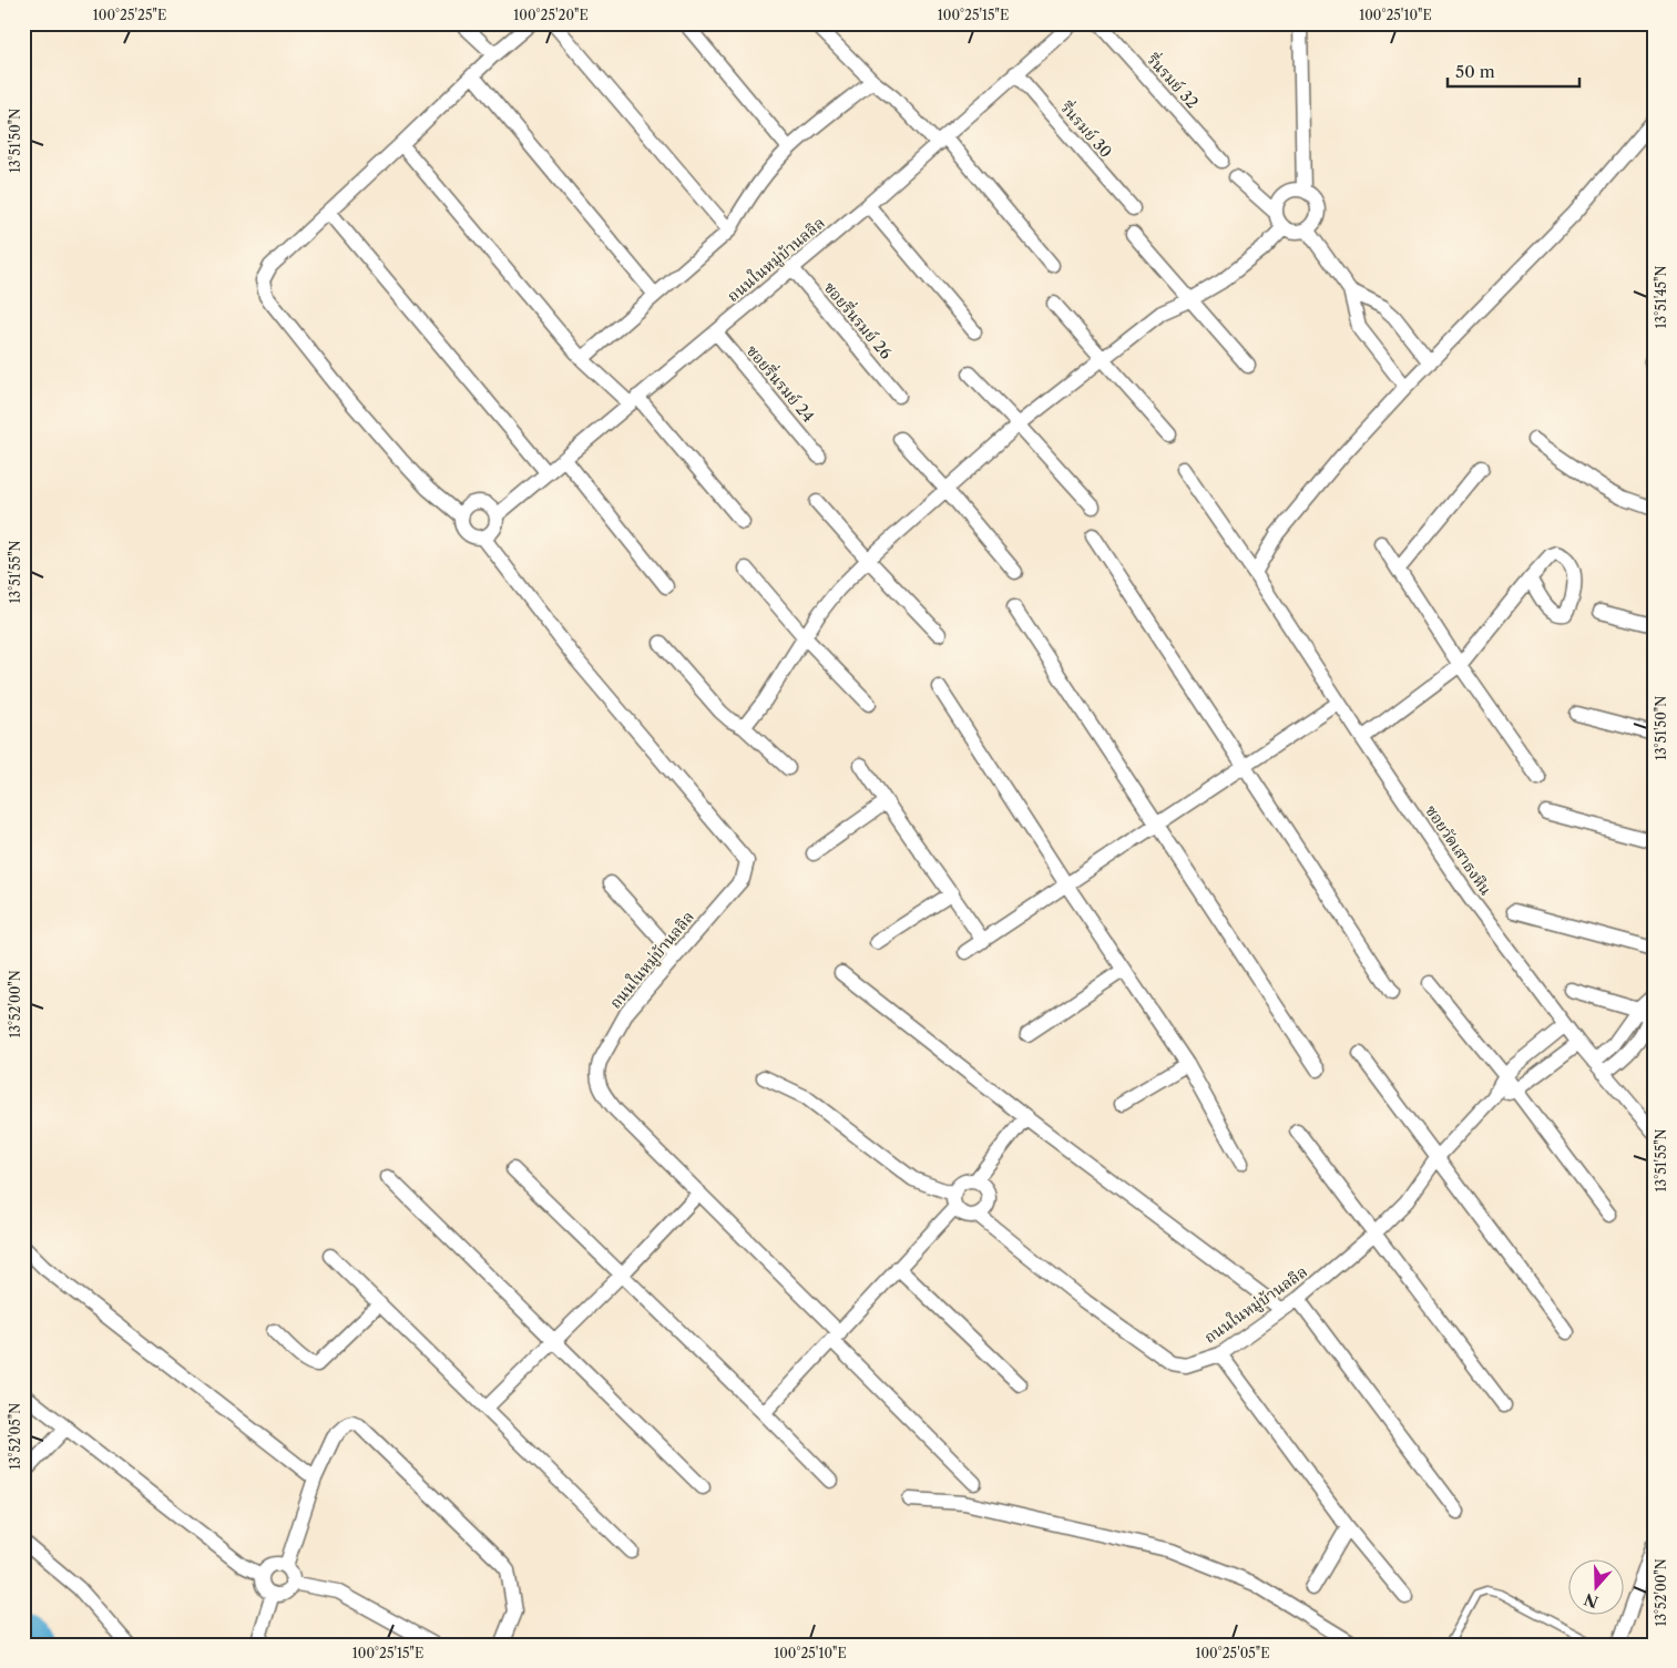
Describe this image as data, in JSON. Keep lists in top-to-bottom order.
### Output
{
  "streets": {
    "street": [
      "รื่นรมย์ 32",
      "รื่นรมย์ 30",
      "ถนนในหมู่บ้านลลิล",
      "ซอยรื่นรมย์ 26",
      "ซอยรื่นรมย์ 24",
      "ซอยวัดเสาธงหิน"
    ]
  },
  "crossings": [
    ["รื่นรมย์ 30", "ถนนในหมู่บ้านลลิล"],
    ["ถนนในหมู่บ้านลลิล", "ซอยรื่นรมย์ 26"],
    ["ถนนในหมู่บ้านลลิล", "ซอยรื่นรมย์ 24"],
    ["ถนนในหมู่บ้านลลิล", "ซอยวัดเสาธงหิน"]
  ],
  "scale_bar": "50 m",
  "north": "bottom",
  "coordinates": [
    "100°25'25\"E",
    "100°25'20\"E",
    "100°25'15\"E",
    "100°25'10\"E",
    "13°51'50\"N",
    "13°51'45\"N",
    "13°51'55\"N",
    "13°52'00\"N",
    "13°52'05\"N",
    "100°25'05\"E"
  ]
}
